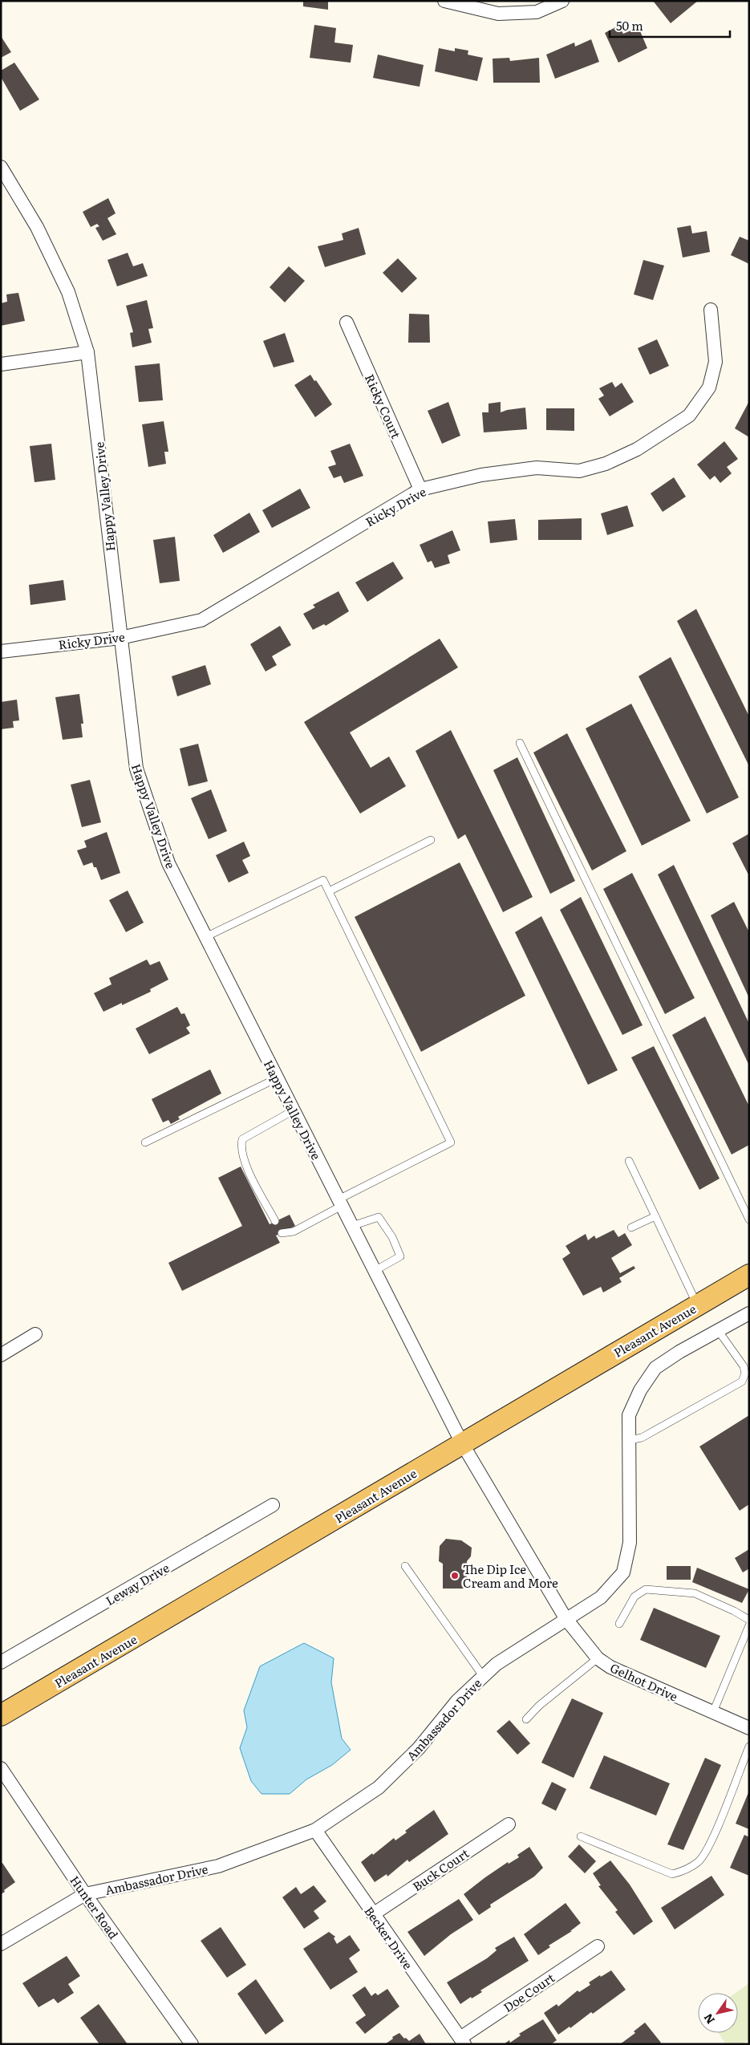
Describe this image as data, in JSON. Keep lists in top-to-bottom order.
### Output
{
  "streets": {
    "main road": ["Pleasant Avenue"],
    "street": [
      "Ricky Court",
      "Happy Valley Drive",
      "Ricky Drive",
      "Leway Drive",
      "Gelhot Drive",
      "Ambassador Drive",
      "Buck Court",
      "Hunter Road",
      "Becker Drive",
      "Doe Court"
    ]
  },
  "crossings": [
    ["Ricky Court", "Ricky Drive"],
    ["Happy Valley Drive", "Ricky Drive"],
    ["Happy Valley Drive", "Pleasant Avenue"],
    ["Happy Valley Drive", "Gelhot Drive"],
    ["Pleasant Avenue", "Gelhot Drive"],
    ["Gelhot Drive", "Ambassador Drive"],
    ["Ambassador Drive", "Hunter Road"],
    ["Ambassador Drive", "Becker Drive"],
    ["Buck Court", "Becker Drive"],
    ["Becker Drive", "Doe Court"]
  ],
  "places": ["The Dip Ice Cream and More"],
  "scale_bar": "50 m",
  "north": "bottom left"
}
